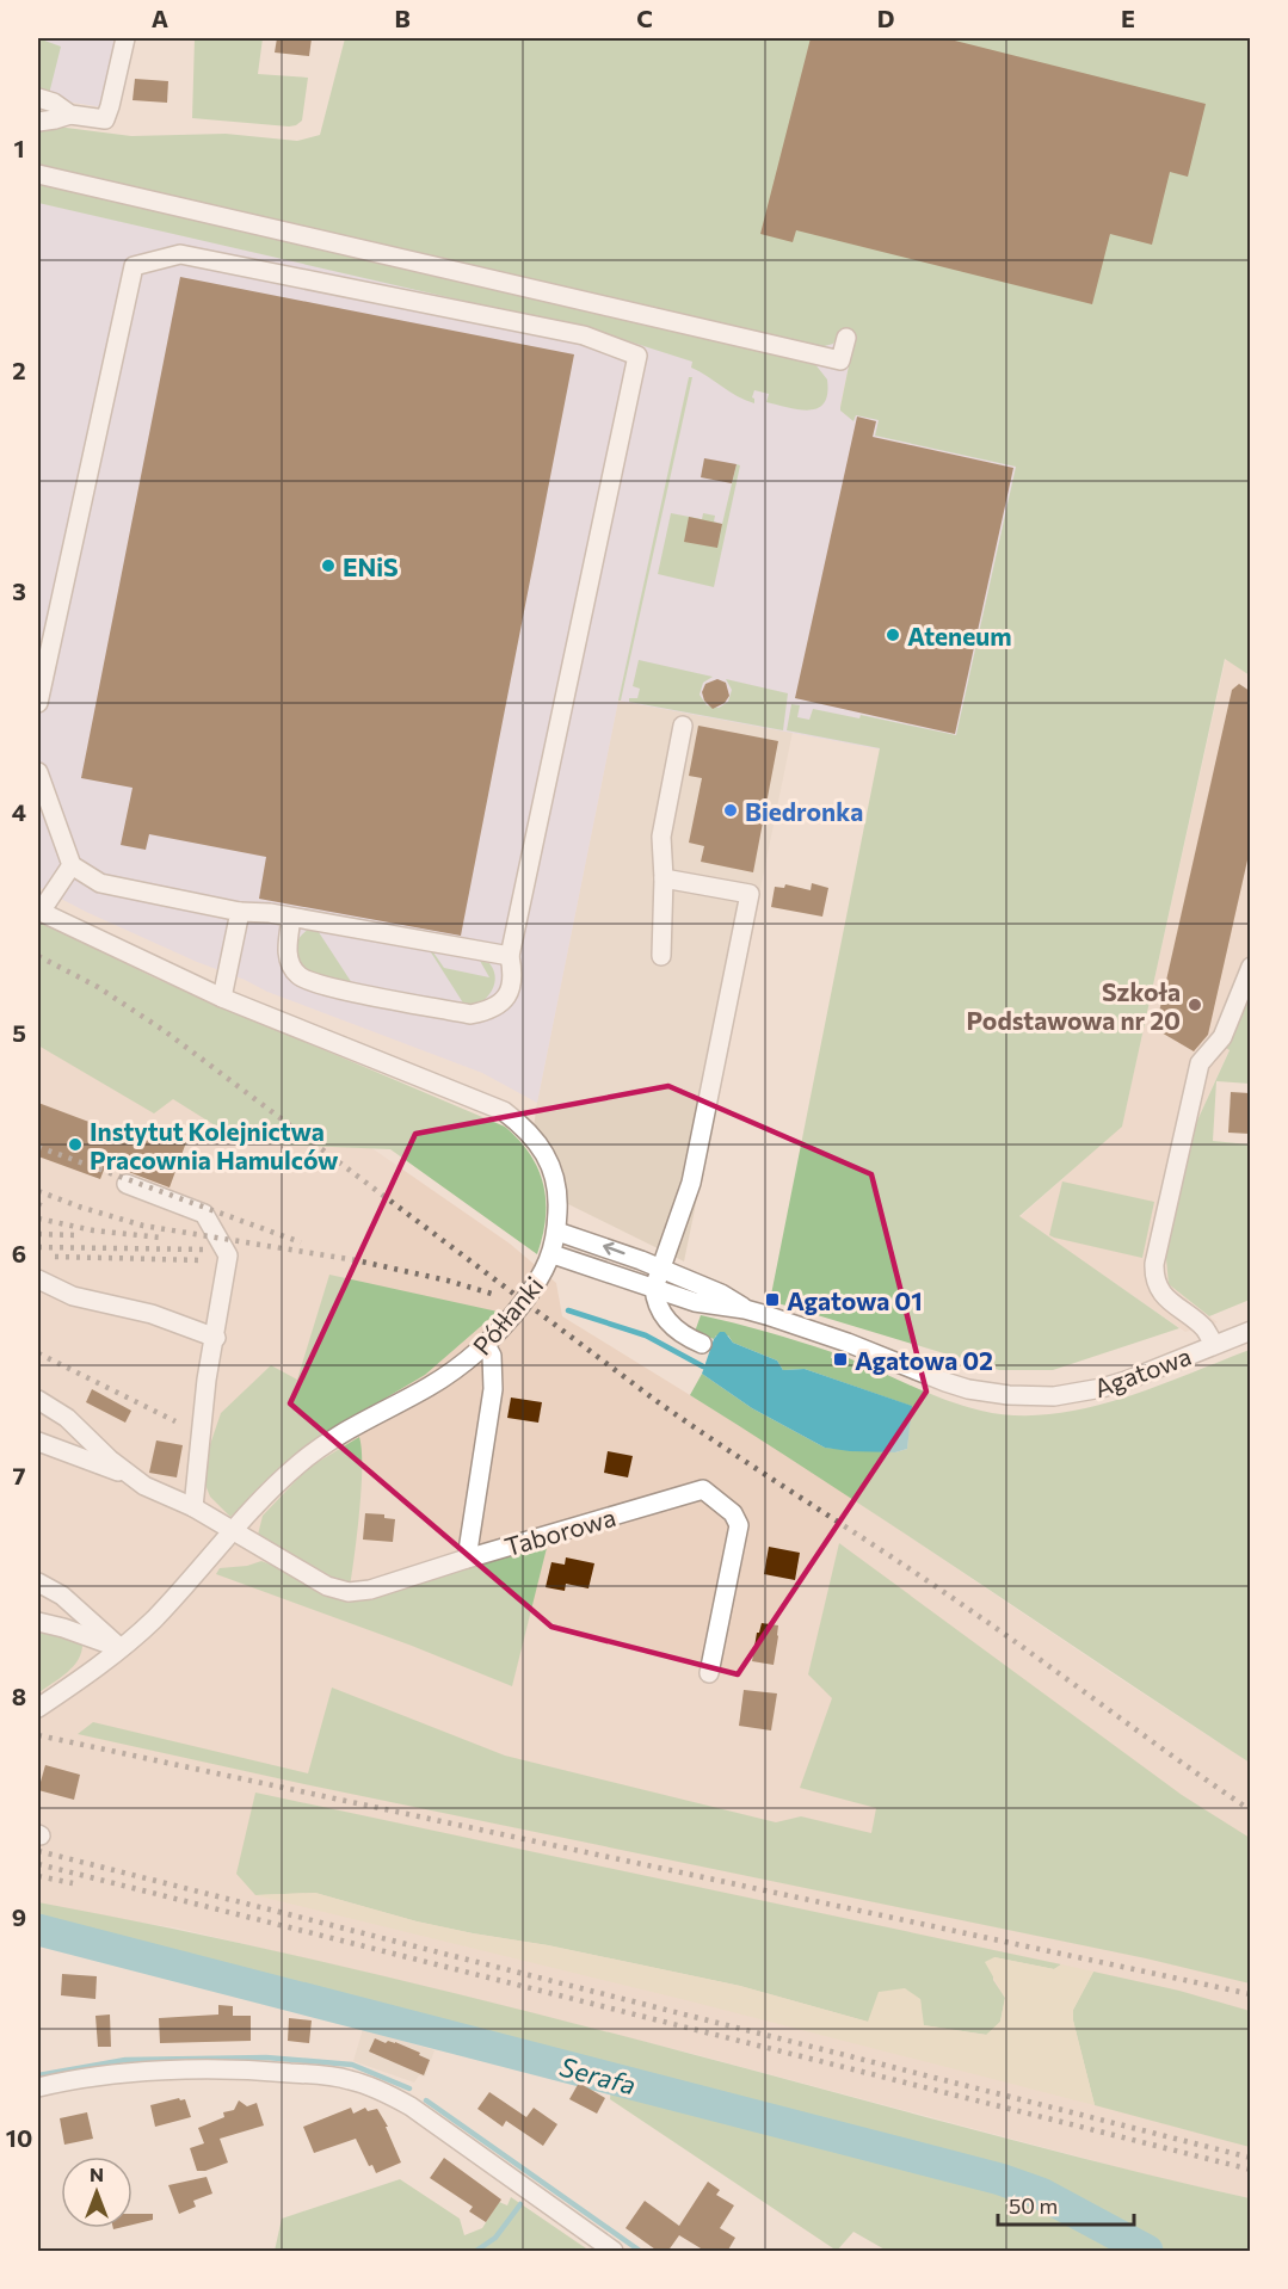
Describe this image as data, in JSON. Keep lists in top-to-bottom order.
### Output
{
  "streets": {
    "street": ["Półłanki", "Agatowa", "Taborowa"]
  },
  "crossings": [
    ["Półłanki", "Agatowa"],
    ["Półłanki", "Taborowa"]
  ],
  "water": ["Serafa"],
  "places": {
    "other": [
      "ENiS",
      "Ateneum",
      "Biedronka",
      "Szkoła Podstawowa nr 20",
      "Instytut Kolejnictwa Pracownia Hamulców"
    ],
    "transit": ["Agatowa 01", "Agatowa 02"]
  },
  "scale_bar": "50 m",
  "north": "top",
  "grid": {
    "columns": [
      "A",
      "B",
      "C",
      "D",
      "E"
    ],
    "rows": [
      "1",
      "2",
      "3",
      "4",
      "5",
      "6",
      "7",
      "8",
      "9",
      "10"
    ]
  }
}
